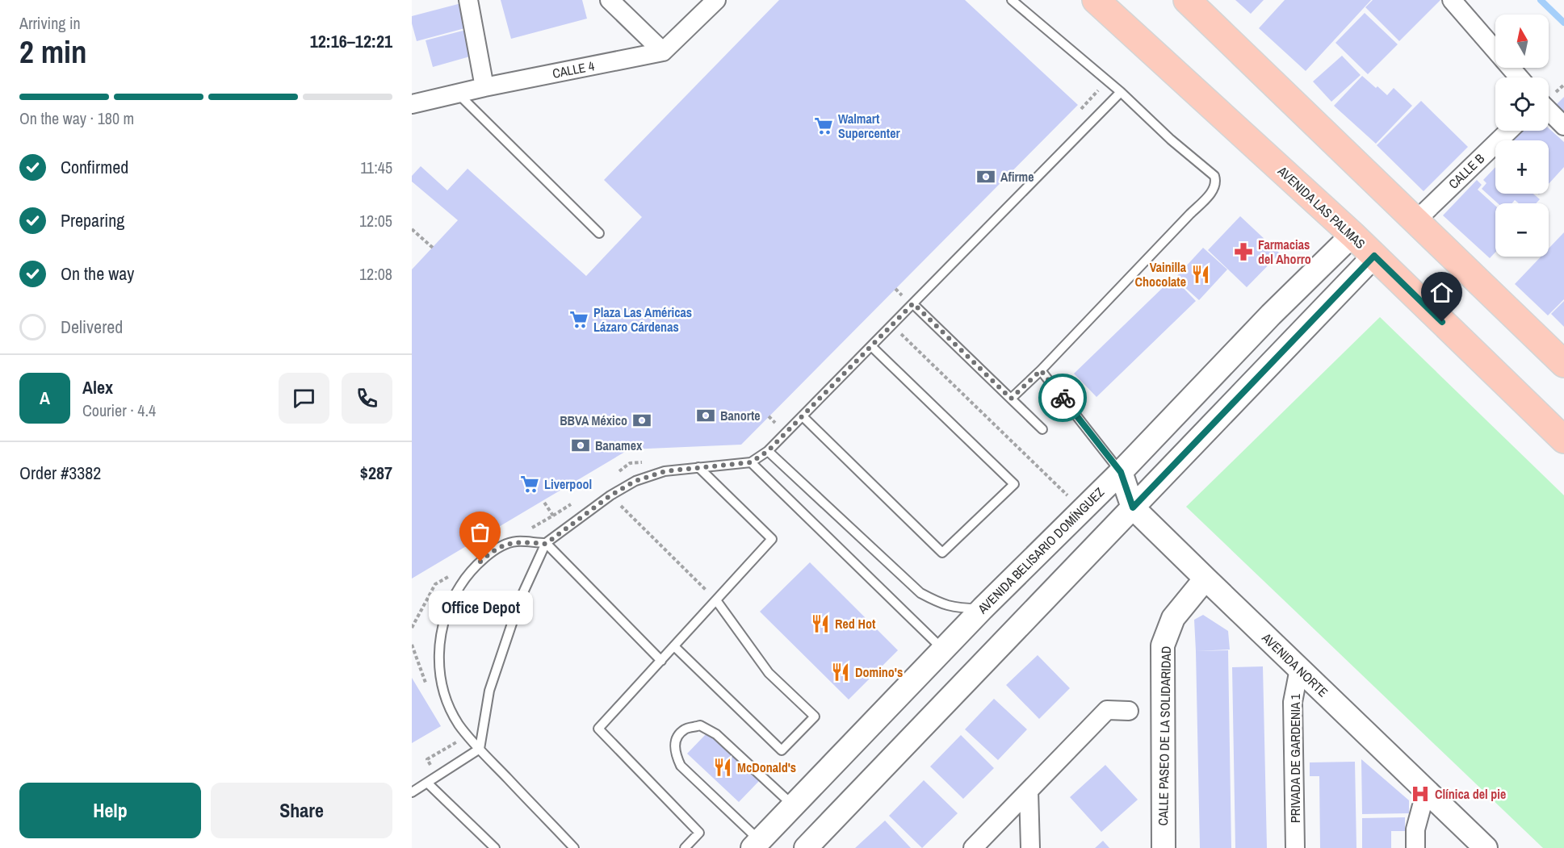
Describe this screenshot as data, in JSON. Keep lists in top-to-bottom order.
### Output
{
  "streets": {
    "main road": ["AVENIDA LAS PALMAS"],
    "street": [
      "CALLE 4",
      "CALLE B",
      "AVENIDA BELISARIO DOMÍNGUEZ",
      "AVENIDA NORTE",
      "CALLE PASEO DE LA SOLIDARIDAD",
      "PRIVADA DE GARDENIA 1"
    ]
  },
  "crossings": [
    ["AVENIDA LAS PALMAS", "AVENIDA BELISARIO DOMÍNGUEZ"],
    ["AVENIDA BELISARIO DOMÍNGUEZ", "AVENIDA NORTE"],
    ["AVENIDA NORTE", "CALLE PASEO DE LA SOLIDARIDAD"],
    ["AVENIDA NORTE", "PRIVADA DE GARDENIA 1"]
  ],
  "places": {
    "supermarket": ["Walmart Supercenter", "Plaza Las Américas Lázaro Cárdenas", "Liverpool"],
    "bank": [
      "Afirme",
      "Banorte",
      "BBVA México",
      "Banamex"
    ],
    "pharmacy": ["Farmacias del Ahorro"],
    "restaurant": [
      "Vainilla Chocolate",
      "Red Hot",
      "Domino's",
      "McDonald's"
    ],
    "other": ["Office Depot"],
    "hospital": ["Clínica del pie"]
  },
  "north": "top",
  "page": {
    "heading": ["2 min", "Arriving in", "12:16–12:21"],
    "panel": [
      "Alex",
      "Courier · 4.4",
      "Order #3382",
      "$287"
    ],
    "map_buttons": ["+", "−"],
    "bar": "On the way · 180 m",
    "list": [
      ["Confirmed", "11:45"],
      ["Preparing", "12:05"],
      ["On the way", "12:08"],
      "Delivered"
    ],
    "round": "A",
    "bubble": "Office Depot",
    "buttons": ["Help", "Share"]
  }
}
